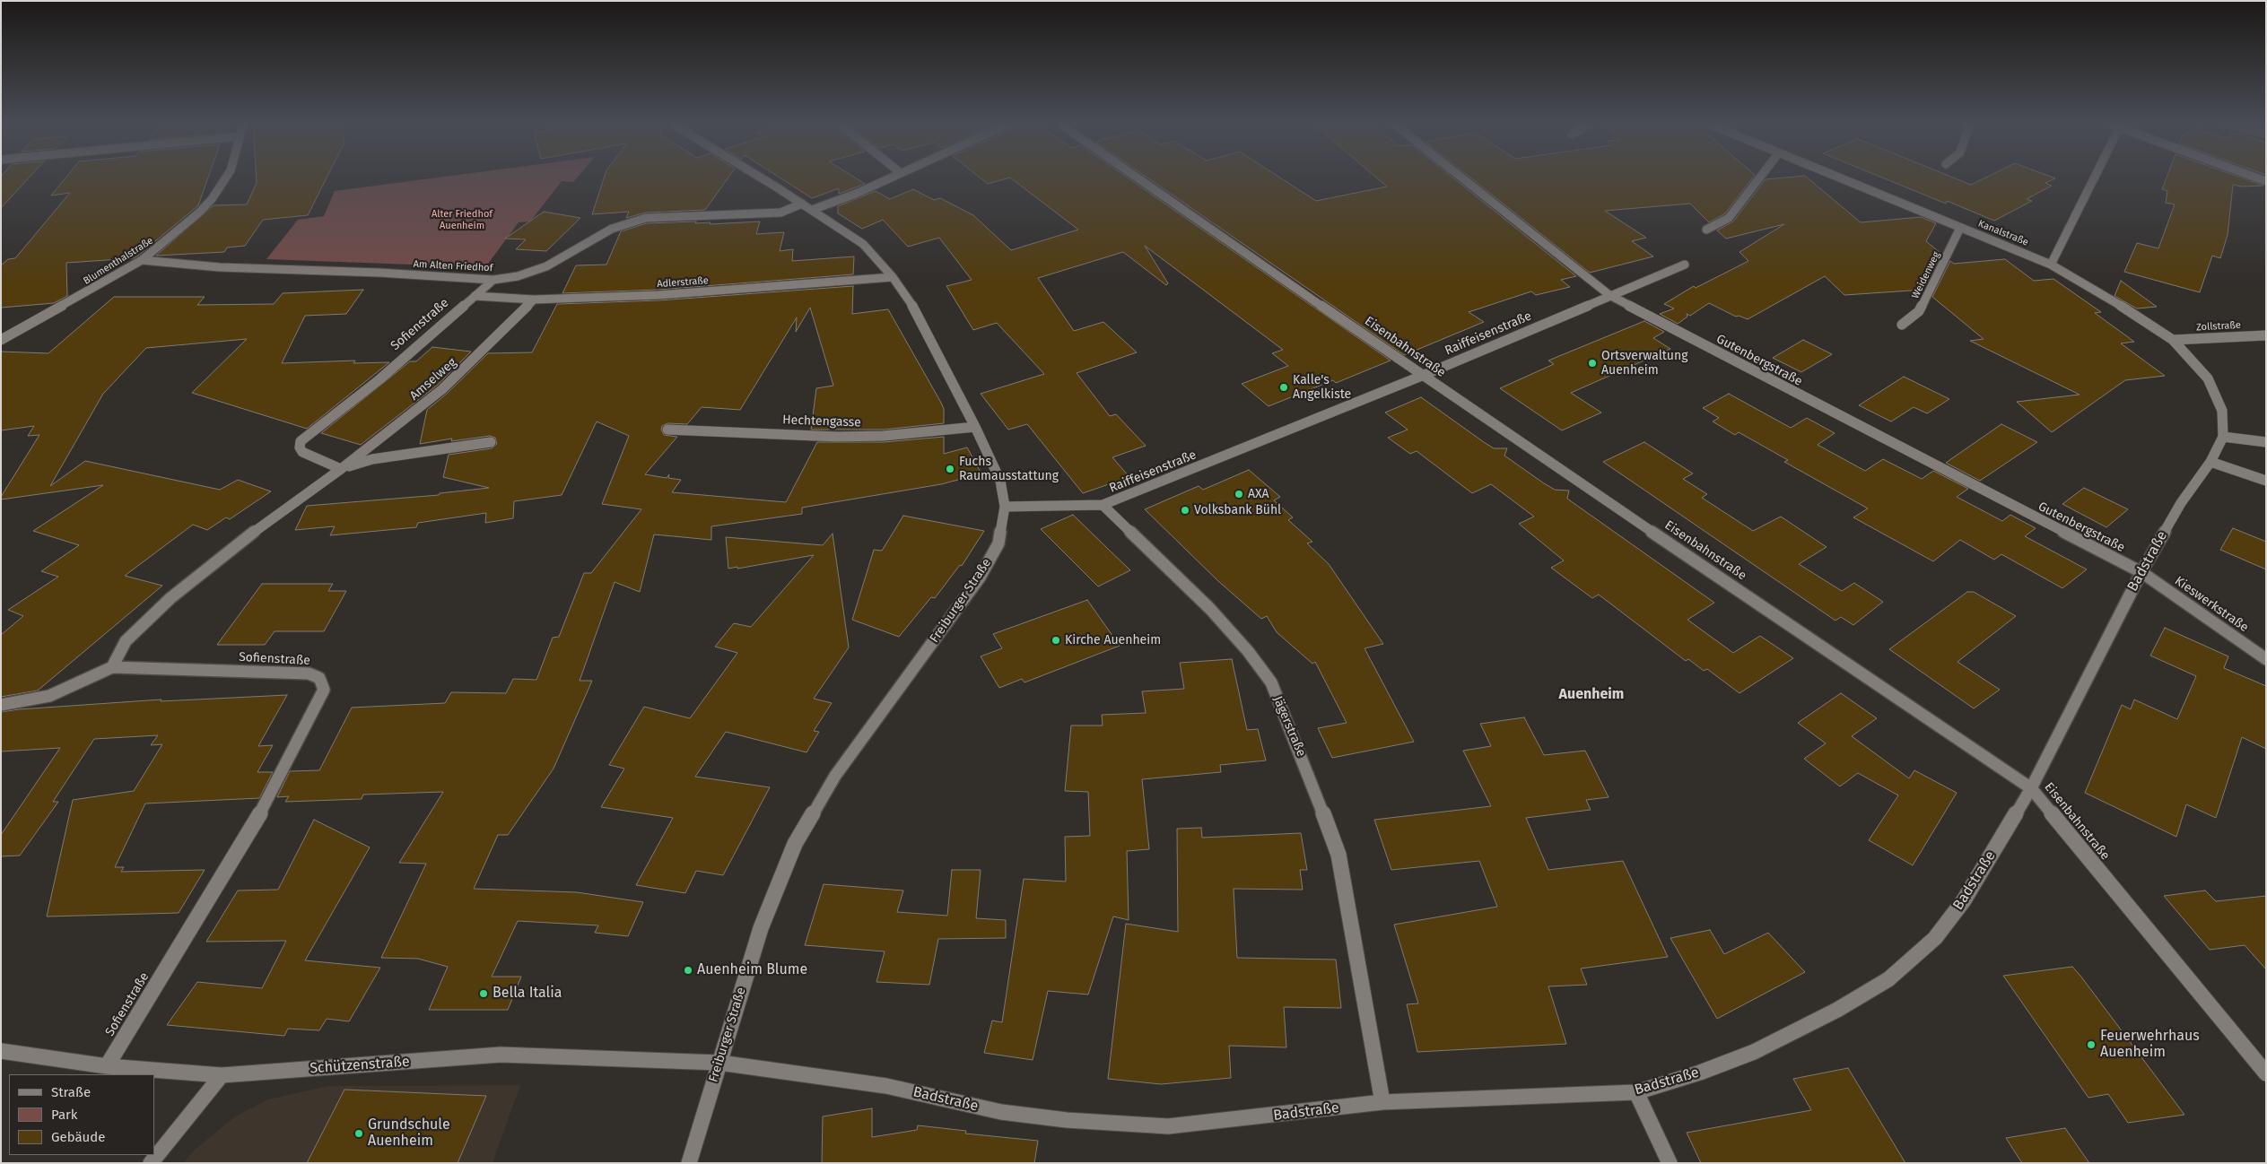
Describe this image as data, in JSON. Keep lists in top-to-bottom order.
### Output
{
  "streets": {
    "street": [
      "Kanalstraße",
      "Blumenthalstraße",
      "Am Alten Friedhof",
      "Weidenweg",
      "Adlerstraße",
      "Sofienstraße",
      "Zollstraße",
      "Raiffeisenstraße",
      "Eisenbahnstraße",
      "Gutenbergstraße",
      "Amselweg",
      "Hechtengasse",
      "Badstraße",
      "Freiburger Straße",
      "Kieswerkstraße",
      "Jägerstraße",
      "Schützenstraße"
    ]
  },
  "crossings": [
    ["Kanalstraße", "Weidenweg"],
    ["Kanalstraße", "Zollstraße"],
    ["Kanalstraße", "Badstraße"],
    ["Blumenthalstraße", "Am Alten Friedhof"],
    ["Am Alten Friedhof", "Sofienstraße"],
    ["Am Alten Friedhof", "Freiburger Straße"],
    ["Adlerstraße", "Sofienstraße"],
    ["Adlerstraße", "Amselweg"],
    ["Adlerstraße", "Freiburger Straße"],
    ["Sofienstraße", "Amselweg"],
    ["Sofienstraße", "Schützenstraße"],
    ["Raiffeisenstraße", "Eisenbahnstraße"],
    ["Raiffeisenstraße", "Gutenbergstraße"],
    ["Raiffeisenstraße", "Jägerstraße"],
    ["Eisenbahnstraße", "Badstraße"],
    ["Gutenbergstraße", "Badstraße"],
    ["Gutenbergstraße", "Kieswerkstraße"],
    ["Hechtengasse", "Freiburger Straße"],
    ["Badstraße", "Freiburger Straße"],
    ["Badstraße", "Kieswerkstraße"],
    ["Badstraße", "Jägerstraße"],
    ["Badstraße", "Schützenstraße"],
    ["Freiburger Straße", "Schützenstraße"]
  ],
  "districts": ["Auenheim"],
  "parks": ["Alter Friedhof Auenheim"],
  "places": [
    "Ortsverwaltung Auenheim",
    "Kalle's Angelkiste",
    "Fuchs Raumausstattung",
    "AXA",
    "Volksbank Bühl",
    "Kirche Auenheim",
    "Auenheim Blume",
    "Bella Italia",
    "Feuerwehrhaus Auenheim",
    "Grundschule Auenheim"
  ],
  "legend": ["Straße", "Park", "Gebäude"]
}
